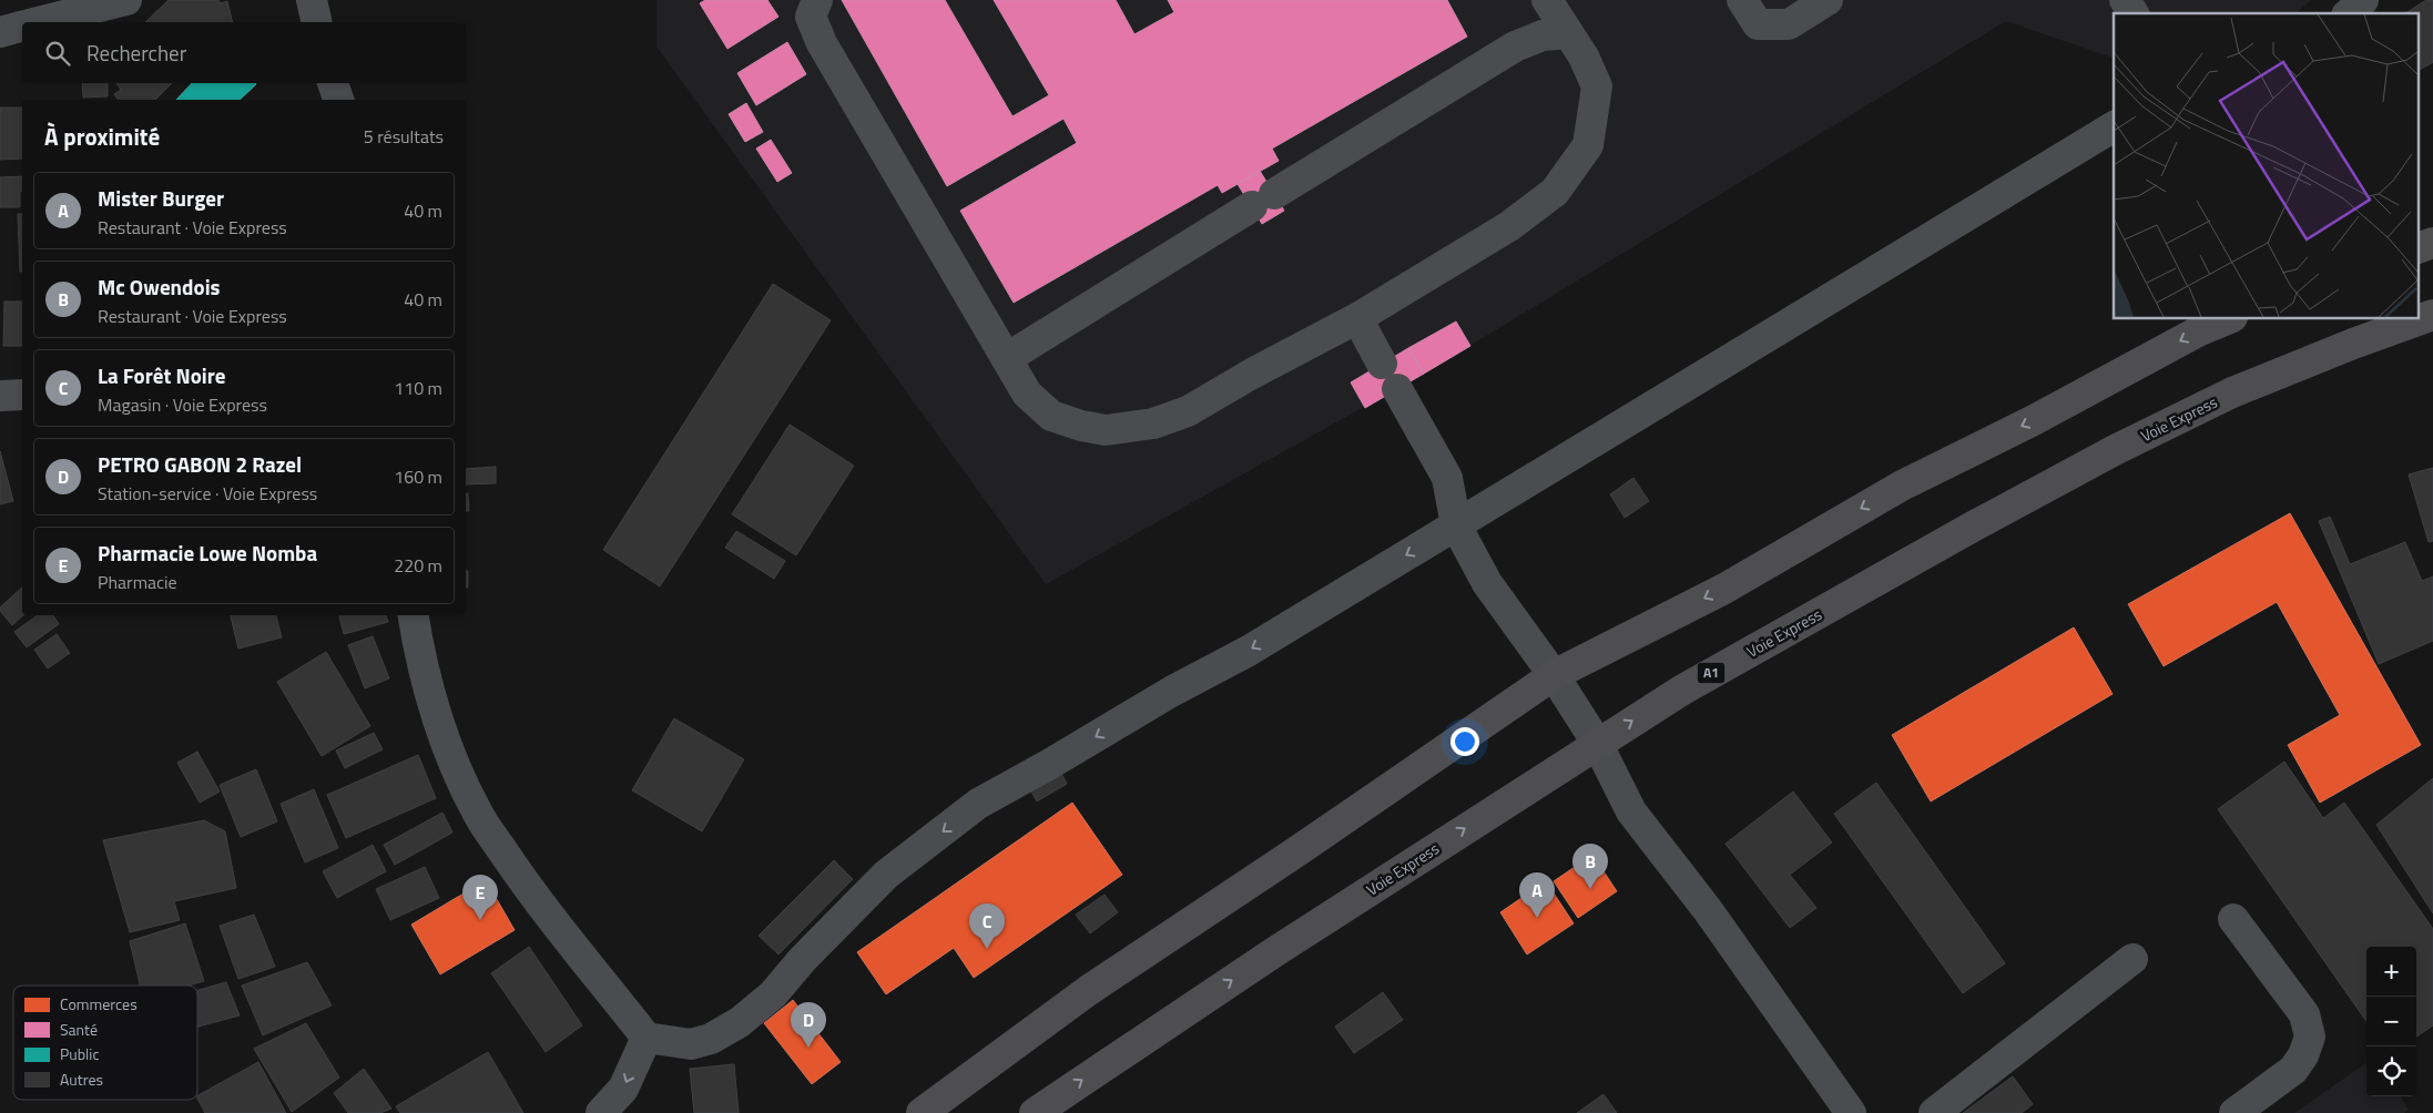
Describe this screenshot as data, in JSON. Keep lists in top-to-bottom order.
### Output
{
  "streets": {
    "highway": ["Voie Express", "A1"]
  },
  "legend": [
    "Commerces",
    "Santé",
    "Public",
    "Autres"
  ],
  "page": {
    "search": "Rechercher",
    "heading": ["À proximité", "5 résultats"],
    "list": [
      {
        "mark": "A",
        "name": "Mister Burger",
        "note": "Restaurant · Voie Express",
        "value": "40 m"
      },
      {
        "mark": "B",
        "name": "Mc Owendois",
        "note": "Restaurant · Voie Express",
        "value": "40 m"
      },
      {
        "mark": "C",
        "name": "La Forêt Noire",
        "note": "Magasin · Voie Express",
        "value": "110 m"
      },
      {
        "mark": "D",
        "name": "PETRO GABON 2 Razel",
        "note": "Station-service · Voie Express",
        "value": "160 m"
      },
      {
        "mark": "E",
        "name": "Pharmacie Lowe Nomba",
        "note": "Pharmacie",
        "value": "220 m"
      }
    ],
    "pins": [
      "B",
      "A",
      "E",
      "C",
      "D"
    ],
    "map_buttons": ["+", "−"]
  }
}
